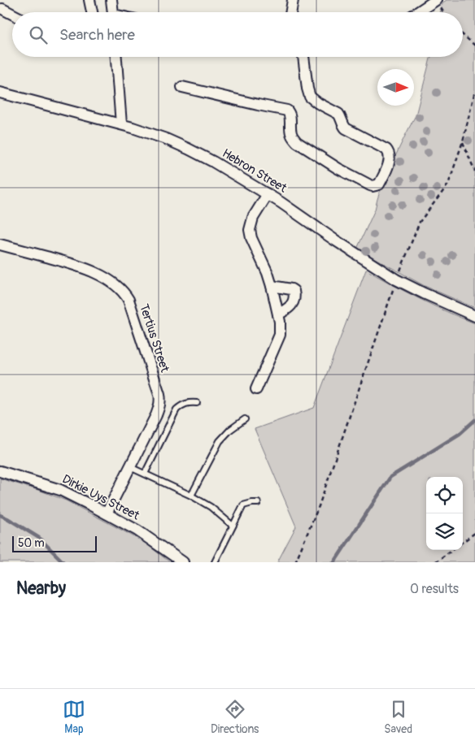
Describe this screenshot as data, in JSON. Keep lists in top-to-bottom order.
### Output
{
  "streets": {
    "street": ["Hebron Street", "Tertius Street", "Dirkie Uys Street"]
  },
  "crossings": [
    ["Tertius Street", "Dirkie Uys Street"]
  ],
  "scale_bar": "50 m",
  "north": "right",
  "page": {
    "search": "Search here",
    "scale": "50 m",
    "heading": ["Nearby", "0 results"],
    "nav": ["Map", "Directions", "Saved"]
  }
}
